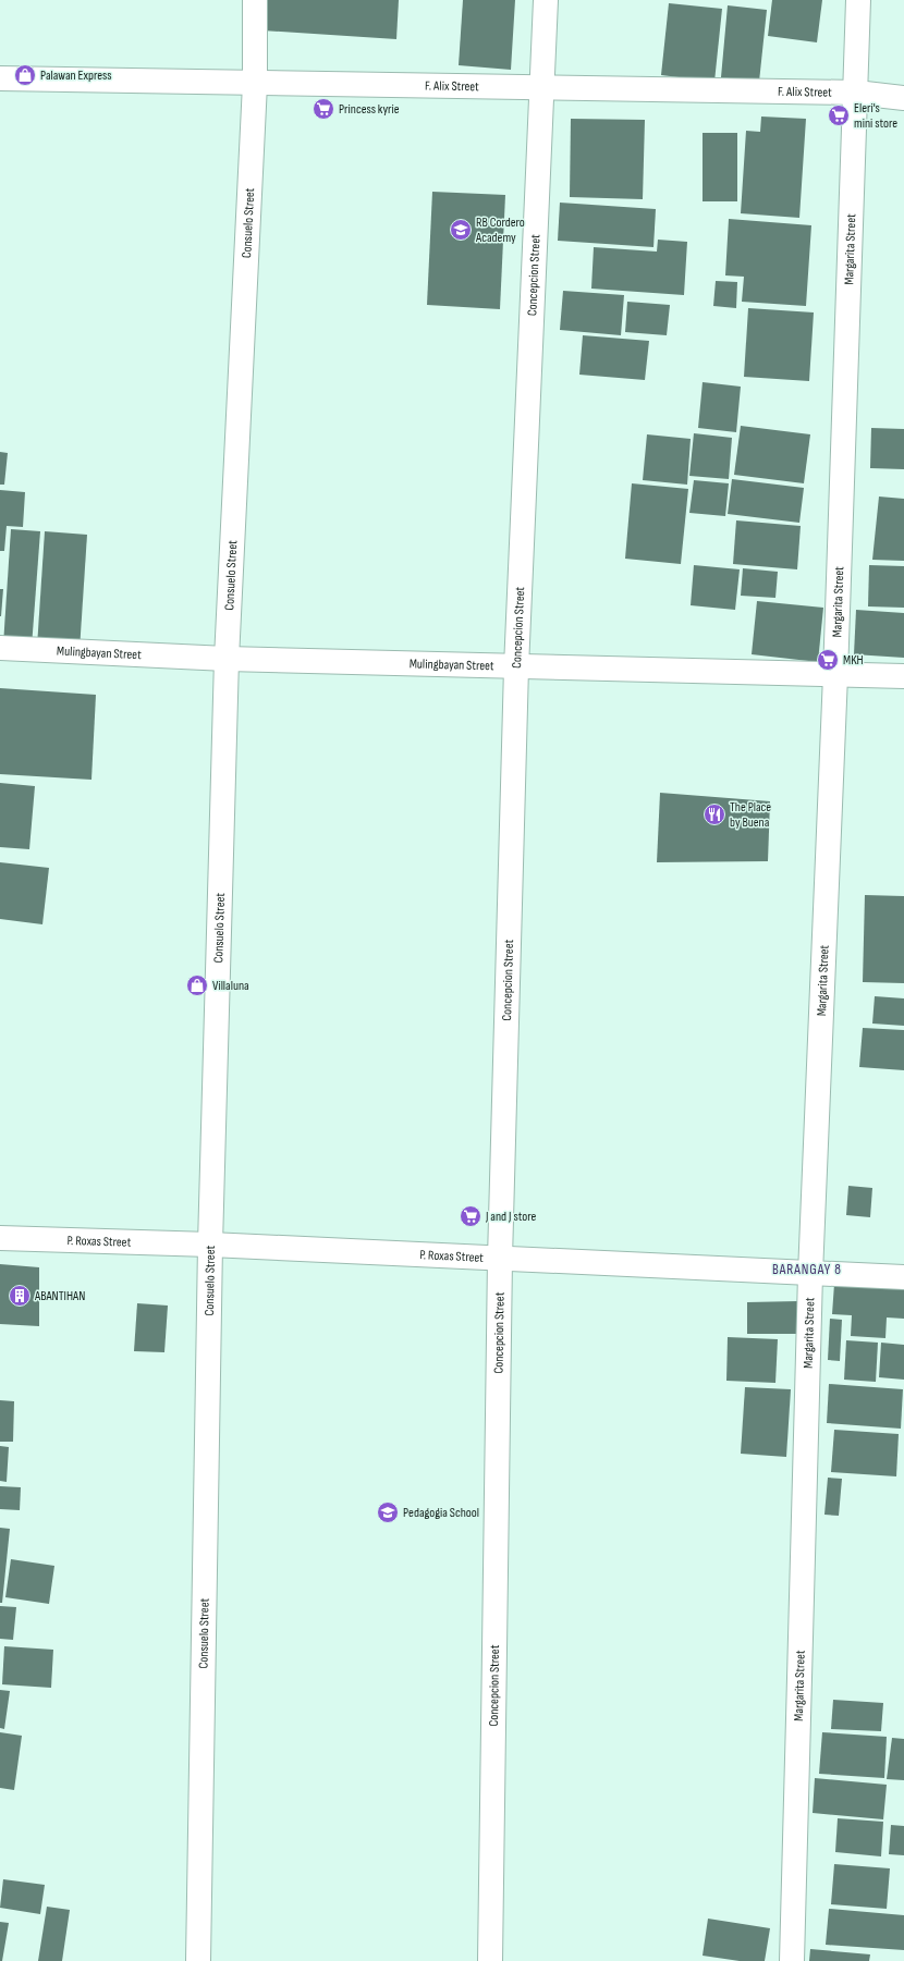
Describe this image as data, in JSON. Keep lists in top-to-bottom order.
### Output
{
  "streets": {
    "street": [
      "F. Alix Street",
      "Consuelo Street",
      "Margarita Street",
      "Concepcion Street",
      "Mulingbayan Street",
      "P. Roxas Street"
    ]
  },
  "crossings": [
    ["F. Alix Street", "Consuelo Street"],
    ["F. Alix Street", "Margarita Street"],
    ["F. Alix Street", "Concepcion Street"],
    ["Consuelo Street", "Mulingbayan Street"],
    ["Consuelo Street", "P. Roxas Street"],
    ["Margarita Street", "Mulingbayan Street"],
    ["Margarita Street", "P. Roxas Street"],
    ["Concepcion Street", "Mulingbayan Street"],
    ["Concepcion Street", "P. Roxas Street"]
  ],
  "districts": ["BARANGAY 8"],
  "places": {
    "shop": ["Palawan Express", "Villaluna"],
    "supermarket": [
      "Princess kyrie",
      "Eleri's mini store",
      "MKH",
      "J and J store"
    ],
    "school or university": ["RB Cordero Academy", "Pedagogia School"],
    "restaurant": ["The Place by Buena"],
    "building": ["ABANTIHAN"]
  }
}
